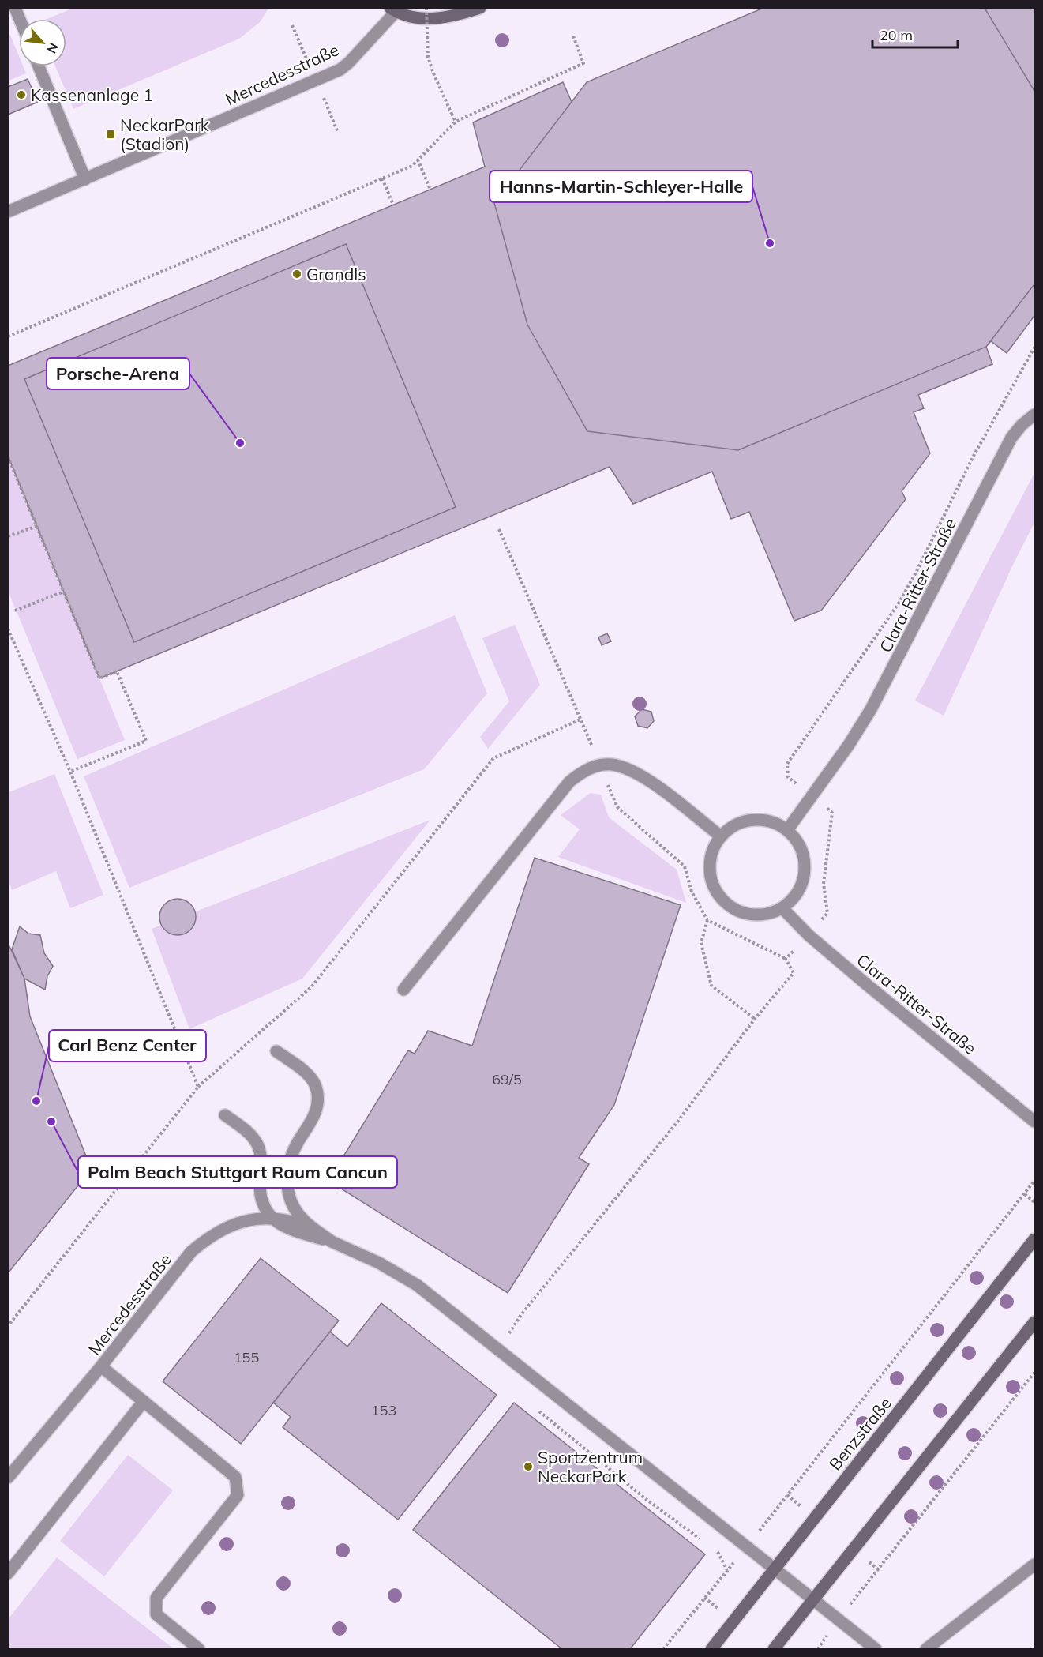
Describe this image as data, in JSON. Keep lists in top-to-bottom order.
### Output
{
  "streets": {
    "main road": ["Mercedesstraße", "Benzstraße"],
    "street": ["Clara-Ritter-Straße"]
  },
  "places": {
    "other": [
      "Kassenanlage 1",
      "Hanns-Martin-Schleyer-Halle",
      "Grandls",
      "Porsche-Arena",
      "Carl Benz Center",
      "Palm Beach Stuttgart Raum Cancun",
      "Sportzentrum NeckarPark"
    ],
    "transit": ["NeckarPark (Stadion)"]
  },
  "house_numbers": ["69/5", "155", "153"],
  "scale_bar": "20 m",
  "north": "bottom right"
}
